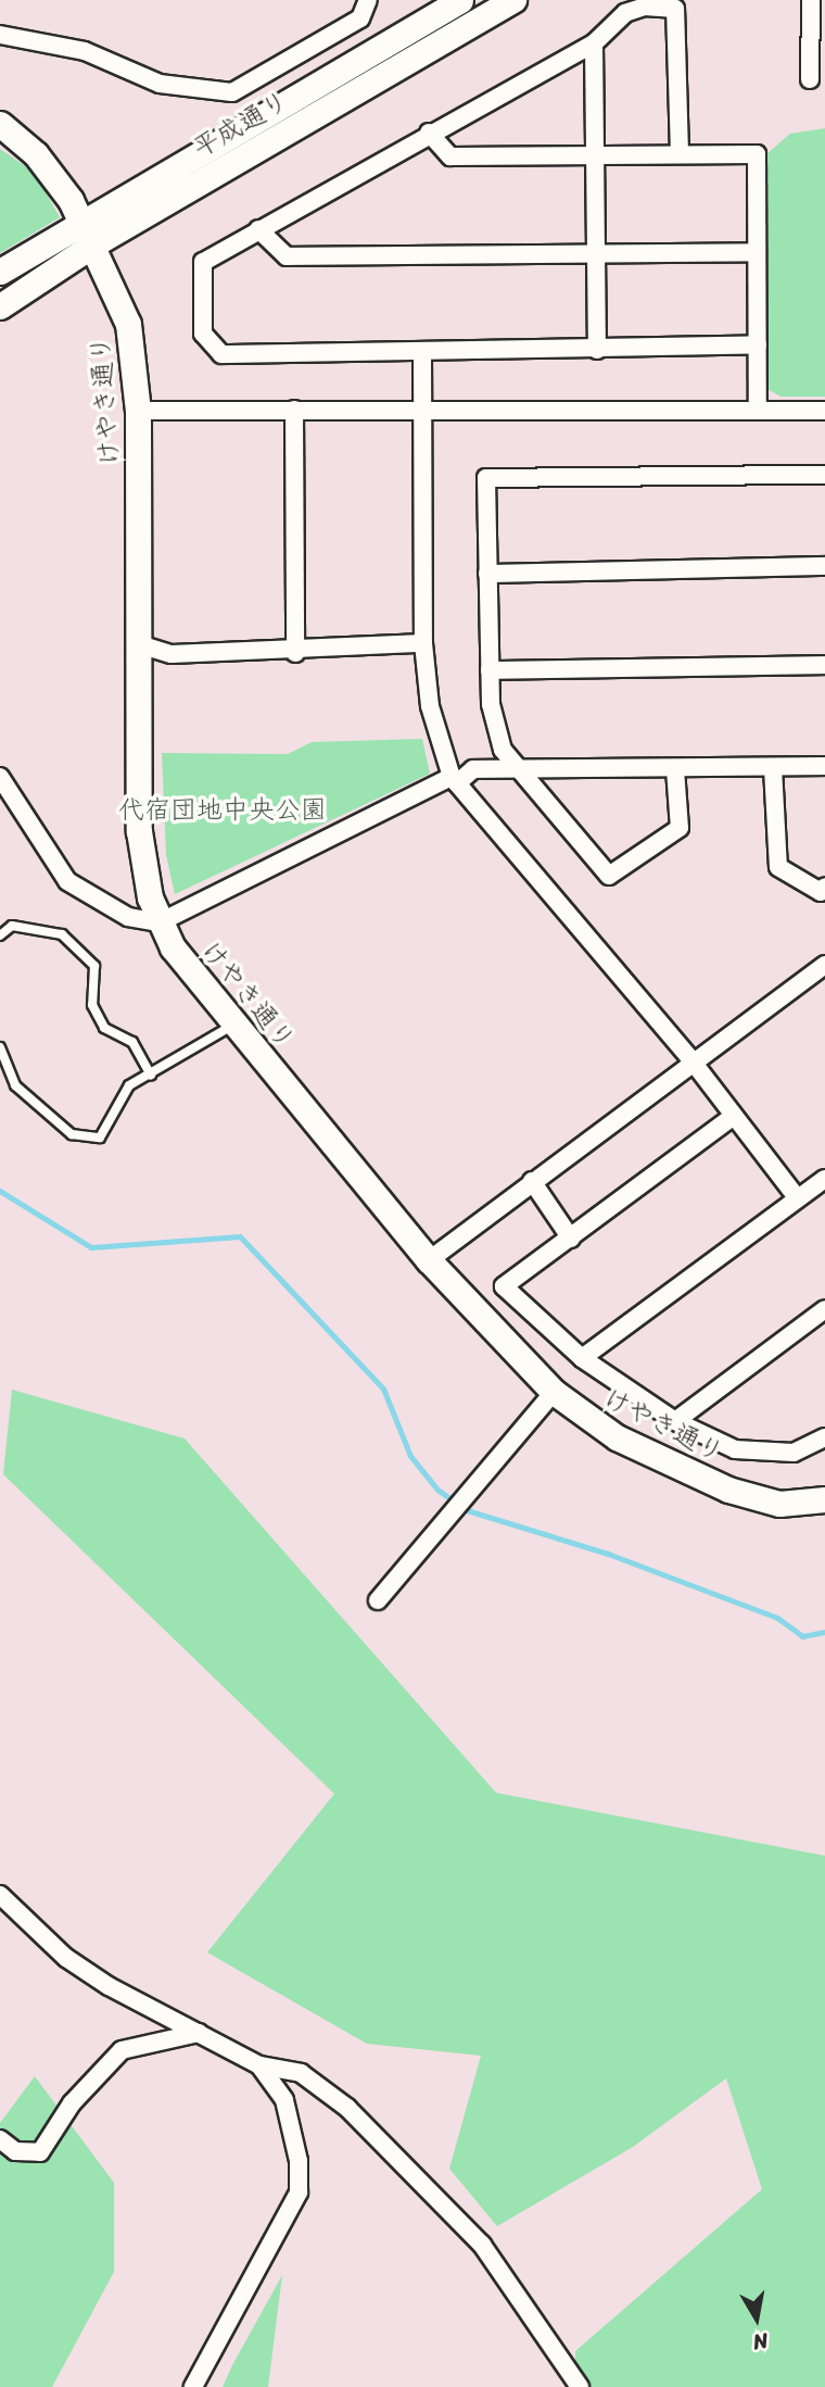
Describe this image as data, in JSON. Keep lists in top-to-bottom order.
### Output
{
  "streets": {
    "street": ["平成通り", "けやき通り"]
  },
  "crossings": [
    ["平成通り", "けやき通り"]
  ],
  "parks": ["代宿団地中央公園"],
  "north": "bottom"
}
